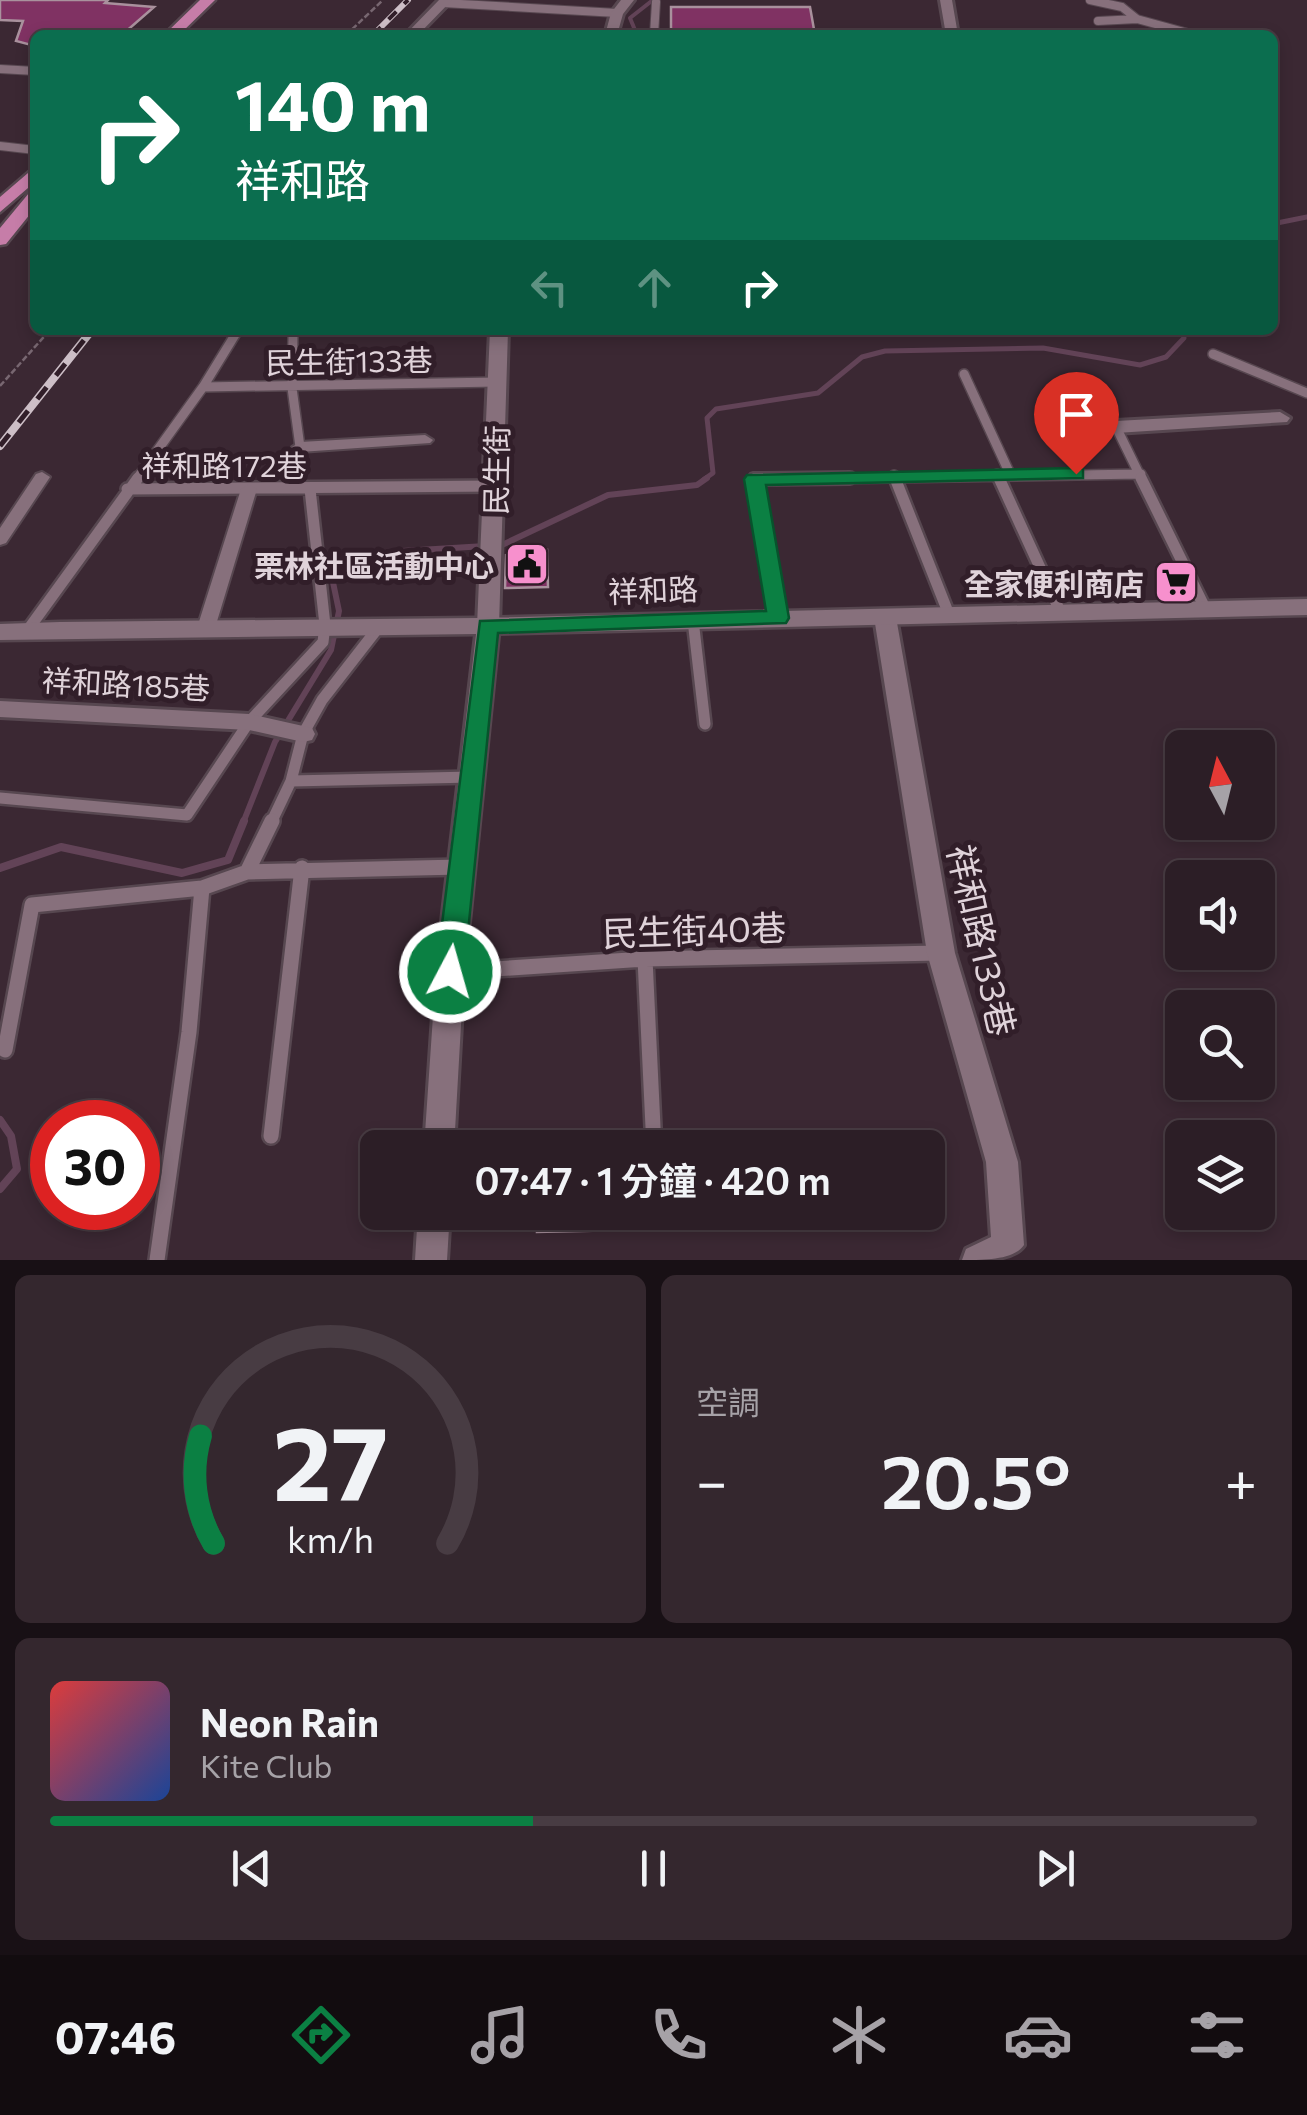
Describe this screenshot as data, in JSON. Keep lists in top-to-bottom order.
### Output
{
  "streets": {
    "street": [
      "民生街",
      "祥和路",
      "祥和路185巷",
      "祥和路133巷"
    ],
    "lane": ["民生街133巷", "祥和路172巷", "民生街40巷"]
  },
  "crossings": [
    ["民生街133巷", "民生街"],
    ["祥和路172巷", "民生街"],
    ["祥和路172巷", "祥和路"],
    ["民生街", "祥和路"],
    ["民生街", "民生街40巷"],
    ["祥和路", "祥和路133巷"],
    ["民生街40巷", "祥和路133巷"]
  ],
  "places": {
    "public building": ["栗林社區活動中心"],
    "supermarket": ["全家便利商店"]
  },
  "north": "top",
  "page": {
    "turn": ["140 m", "祥和路"],
    "limit": "30",
    "trip": "07:47 · 1 分鐘 · 420 m",
    "tile": "空調",
    "heat": ["−", "20.5°", "+"],
    "song": ["Neon Rain", "Kite Club"],
    "tabs": "07:46",
    "gauge": ["27", "km/h"]
  }
}
